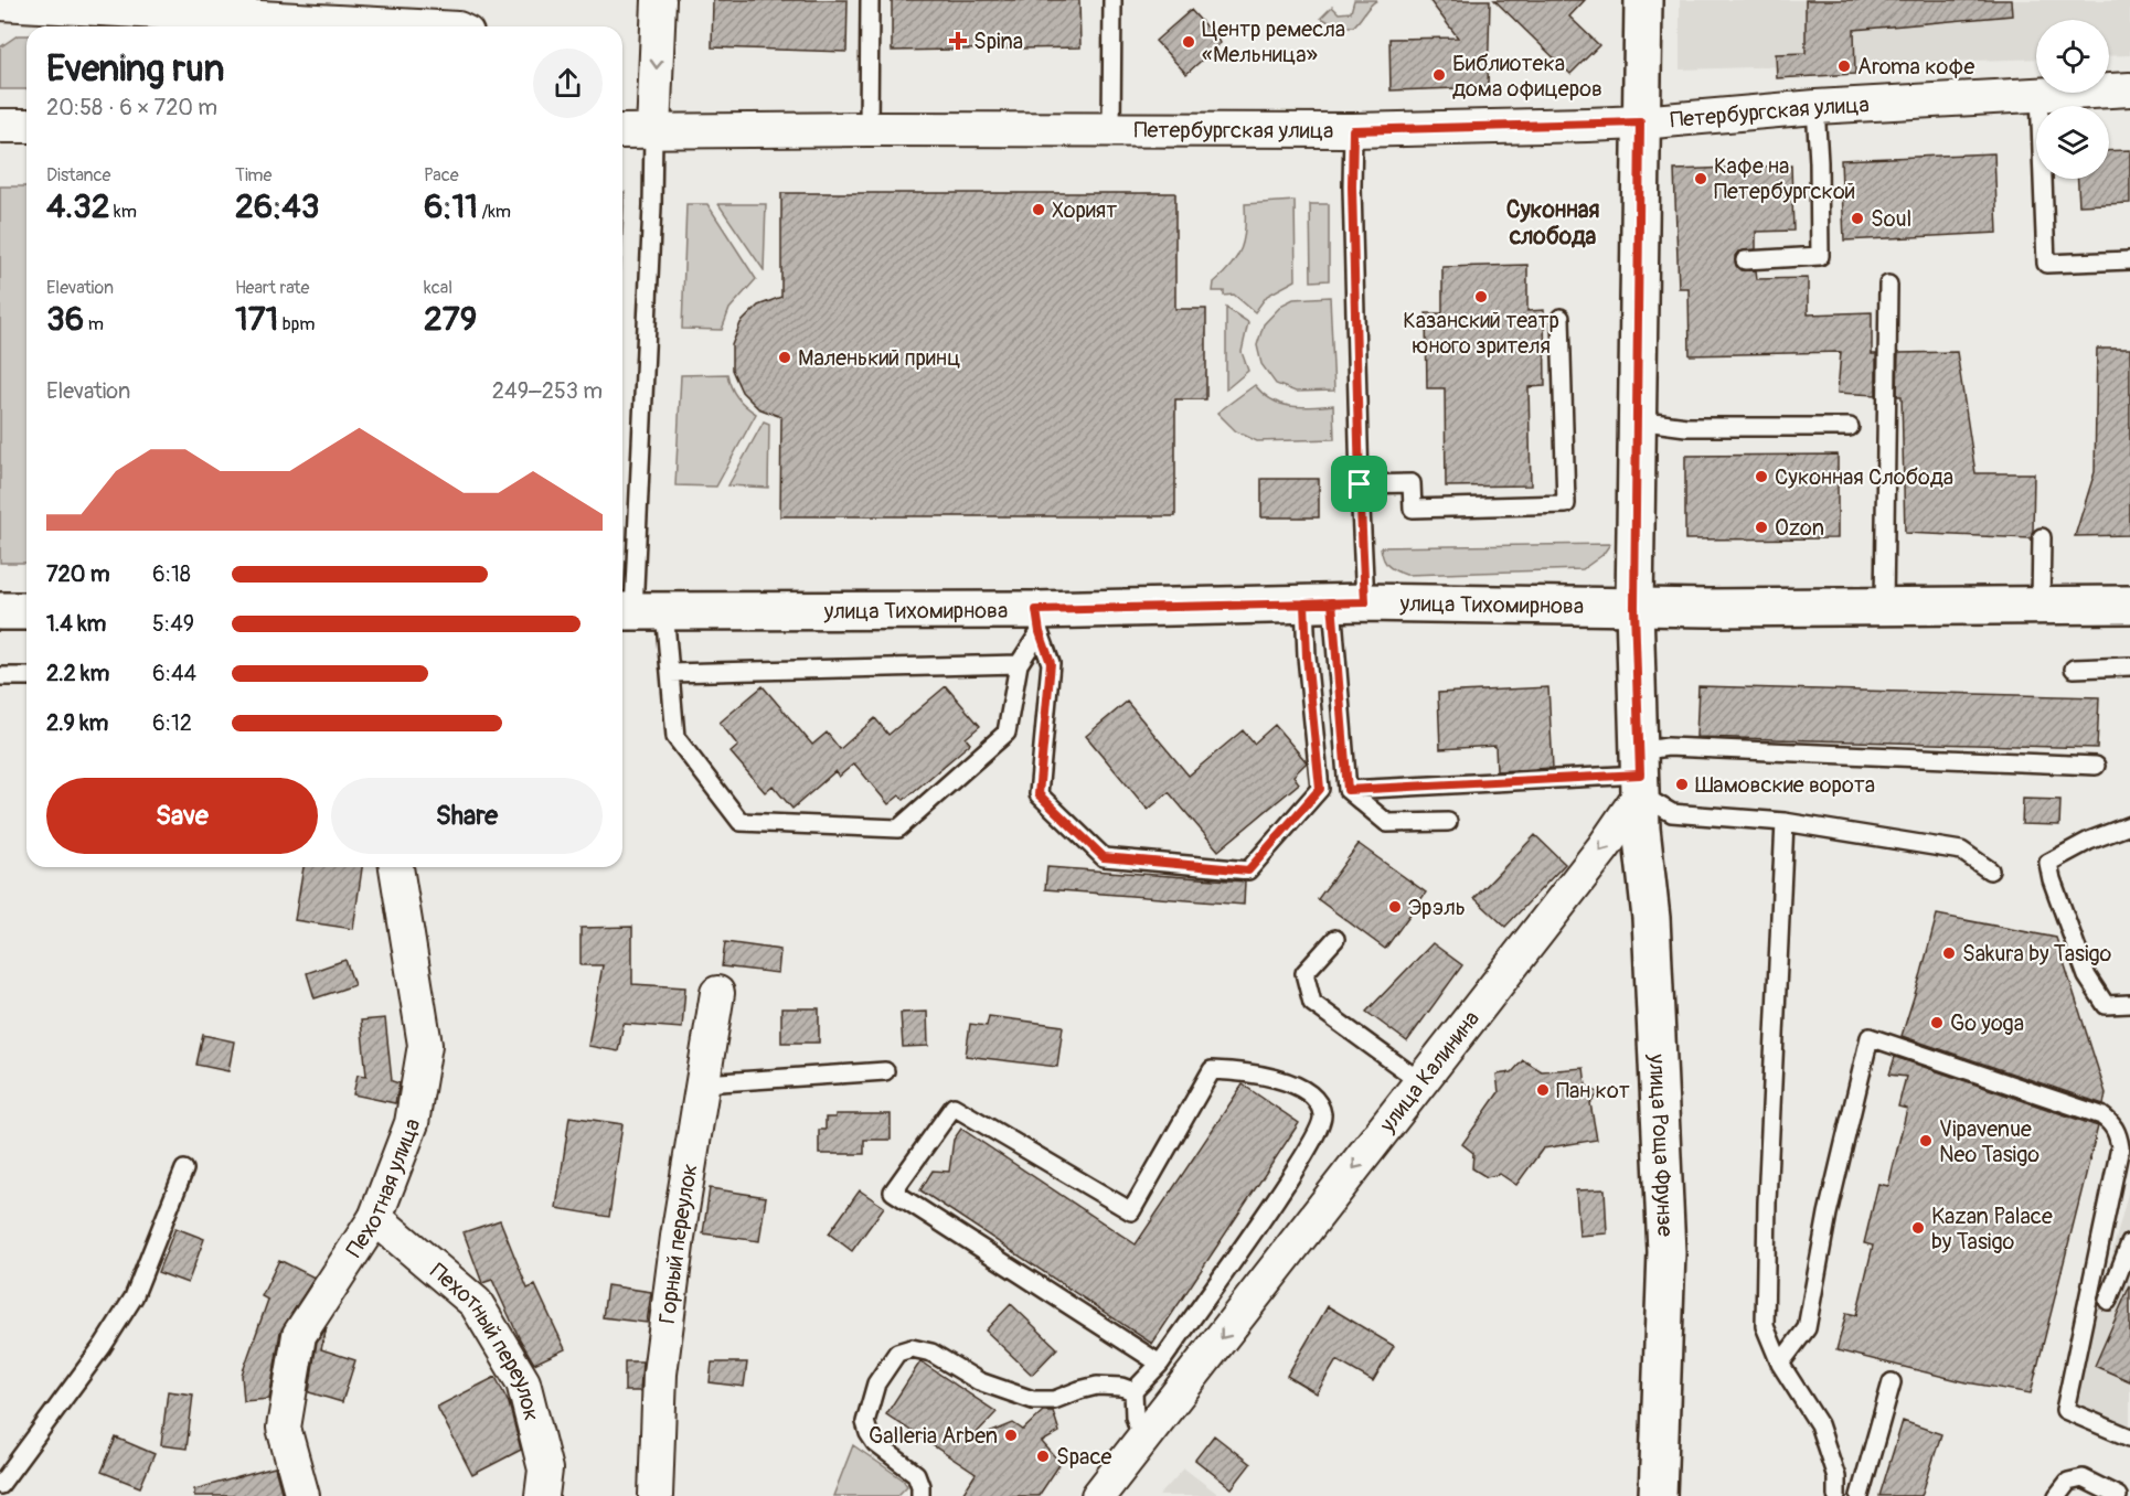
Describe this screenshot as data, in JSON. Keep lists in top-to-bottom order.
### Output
{
  "streets": {
    "main road": ["улица Тихомирнова", "улица Роща Фрунзе"],
    "street": [
      "Петербургская улица",
      "улица Калинина",
      "Пехотная улица",
      "Горный переулок",
      "Пехотный переулок"
    ]
  },
  "crossings": [
    ["улица Калинина", "улица Роща Фрунзе"],
    ["Пехотная улица", "Пехотный переулок"]
  ],
  "one_way": ["улица Калинина"],
  "districts": ["Суконная слобода"],
  "places": {
    "health": ["Spina"],
    "other": [
      "Центр ремесла «Мельница»",
      "Aroma кофе",
      "Библиотека дома офицеров",
      "Кафе на Петербургской",
      "Хорият",
      "Soul",
      "Казанский театр юного зрителя",
      "Маленький принц",
      "Суконная Слобода",
      "Ozon",
      "Шамовские ворота",
      "Эрэль",
      "Sakura by Tasigo",
      "Go yoga",
      "Пан кот",
      "Vipavenue Neo Tasigo",
      "Kazan Palace by Tasigo",
      "Galleria Arben",
      "Space"
    ]
  },
  "page": {
    "heading": ["Evening run", "20:58 · 6 × 720 m"],
    "stats": [
      ["Distance", "4.32 km"],
      ["Time", "26:43"],
      ["Pace", "6:11 /km"],
      ["Elevation", "36 m"],
      ["Heart rate", "171 bpm"],
      ["kcal", "279"]
    ],
    "chart": ["Elevation", "249–253 m"],
    "list": [
      {
        "name": "720 m",
        "note": "6:18"
      },
      {
        "name": "1.4 km",
        "note": "5:49"
      },
      {
        "name": "2.2 km",
        "note": "6:44"
      },
      {
        "name": "2.9 km",
        "note": "6:12"
      }
    ],
    "buttons": ["Save", "Share"]
  }
}
